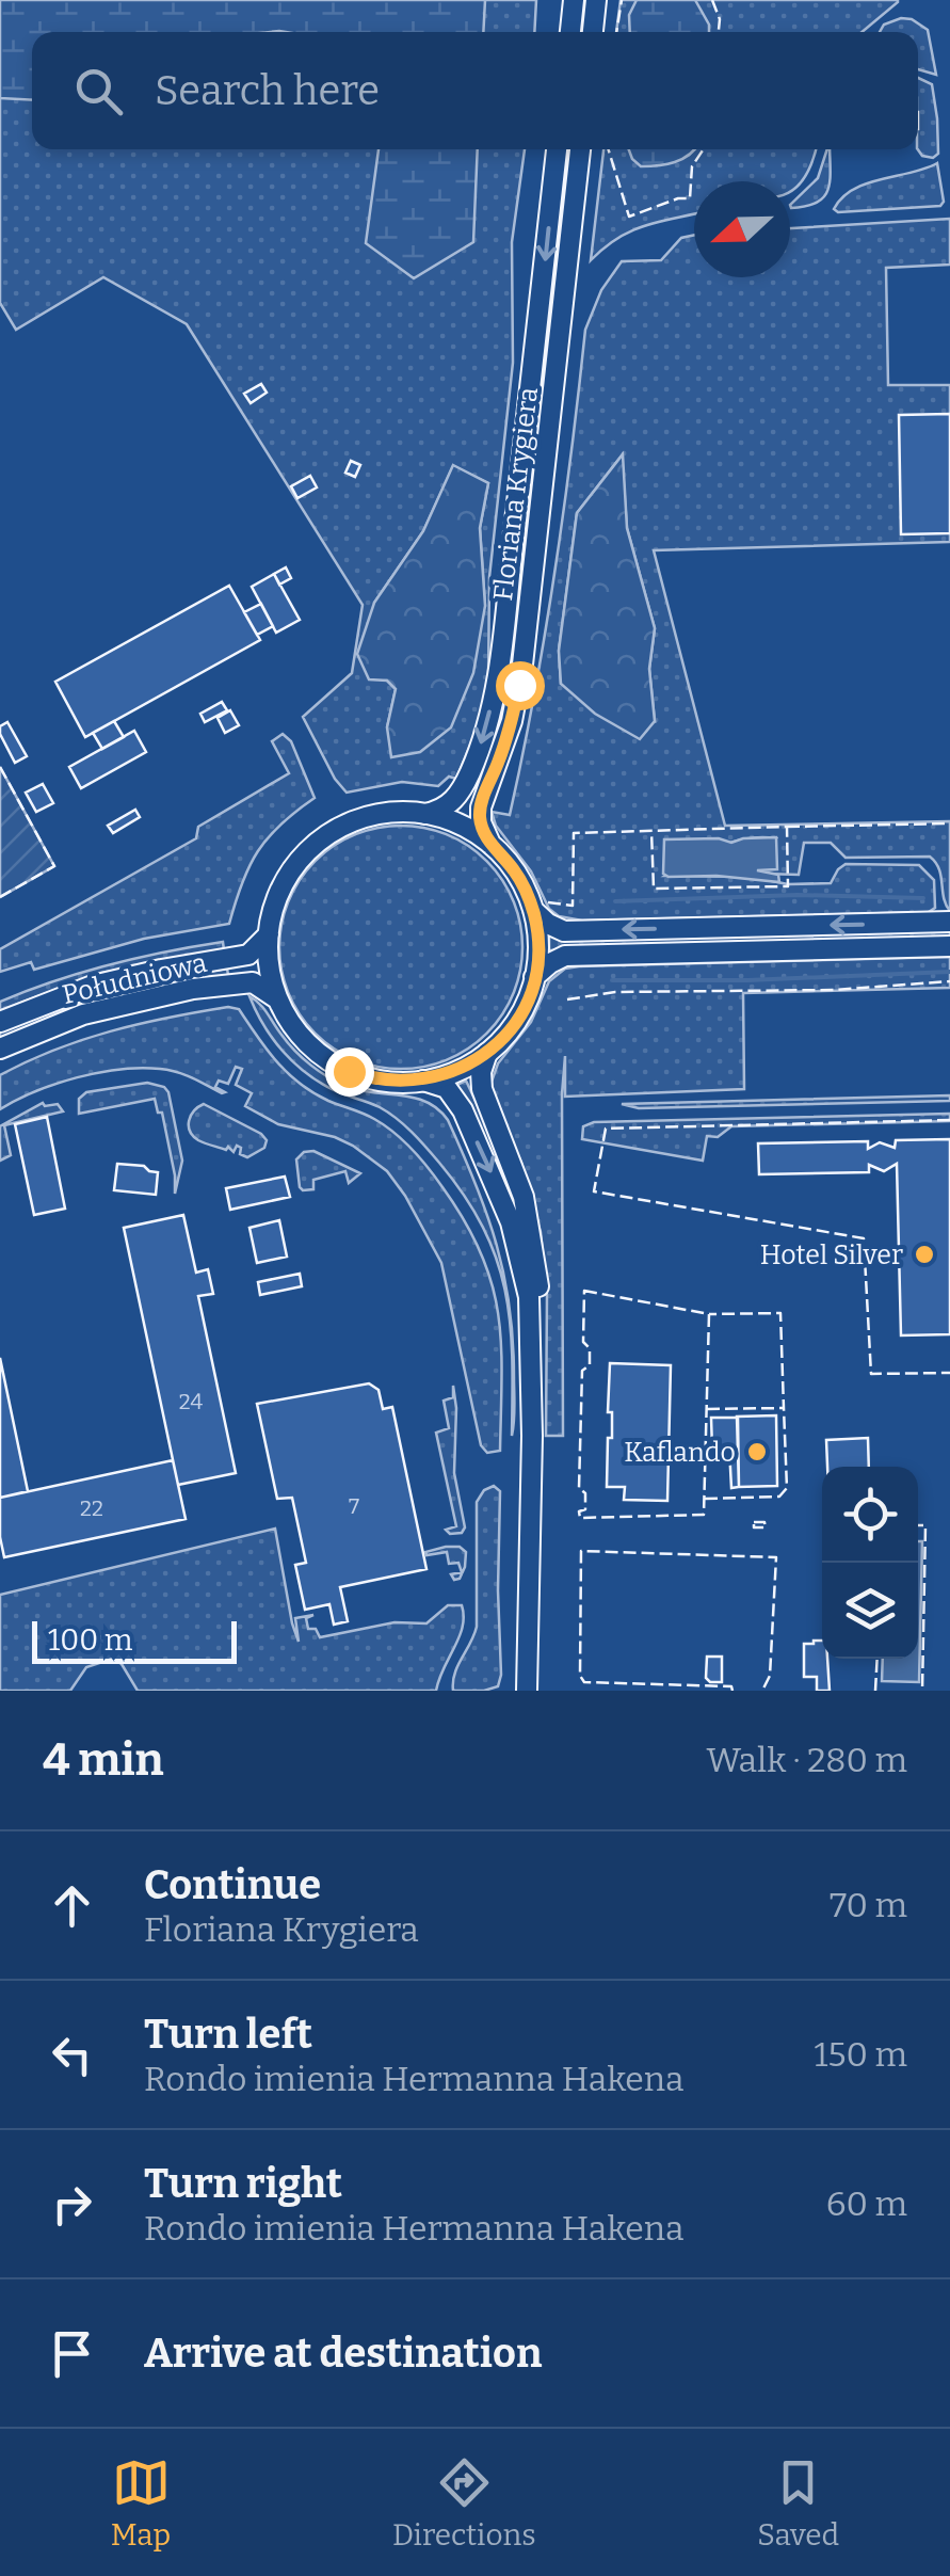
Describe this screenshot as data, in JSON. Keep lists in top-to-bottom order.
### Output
{
  "streets": {
    "main road": ["Floriana Krygiera", "Południowa"]
  },
  "crossings": [
    ["Floriana Krygiera", "Południowa"]
  ],
  "places": ["Hotel Silver", "Kaflando"],
  "house_numbers": ["24", "7", "22"],
  "scale_bar": "100 m",
  "north": "left",
  "page": {
    "search": "Search here",
    "scale": "100 m",
    "heading": ["4 min", "Walk · 280 m"],
    "list": [
      ["Continue", "Floriana Krygiera", "70 m"],
      ["Turn left", "Rondo imienia Hermanna Hakena", "150 m"],
      ["Turn right", "Rondo imienia Hermanna Hakena", "60 m"],
      "Arrive at destination"
    ],
    "nav": ["Map", "Directions", "Saved"]
  }
}
